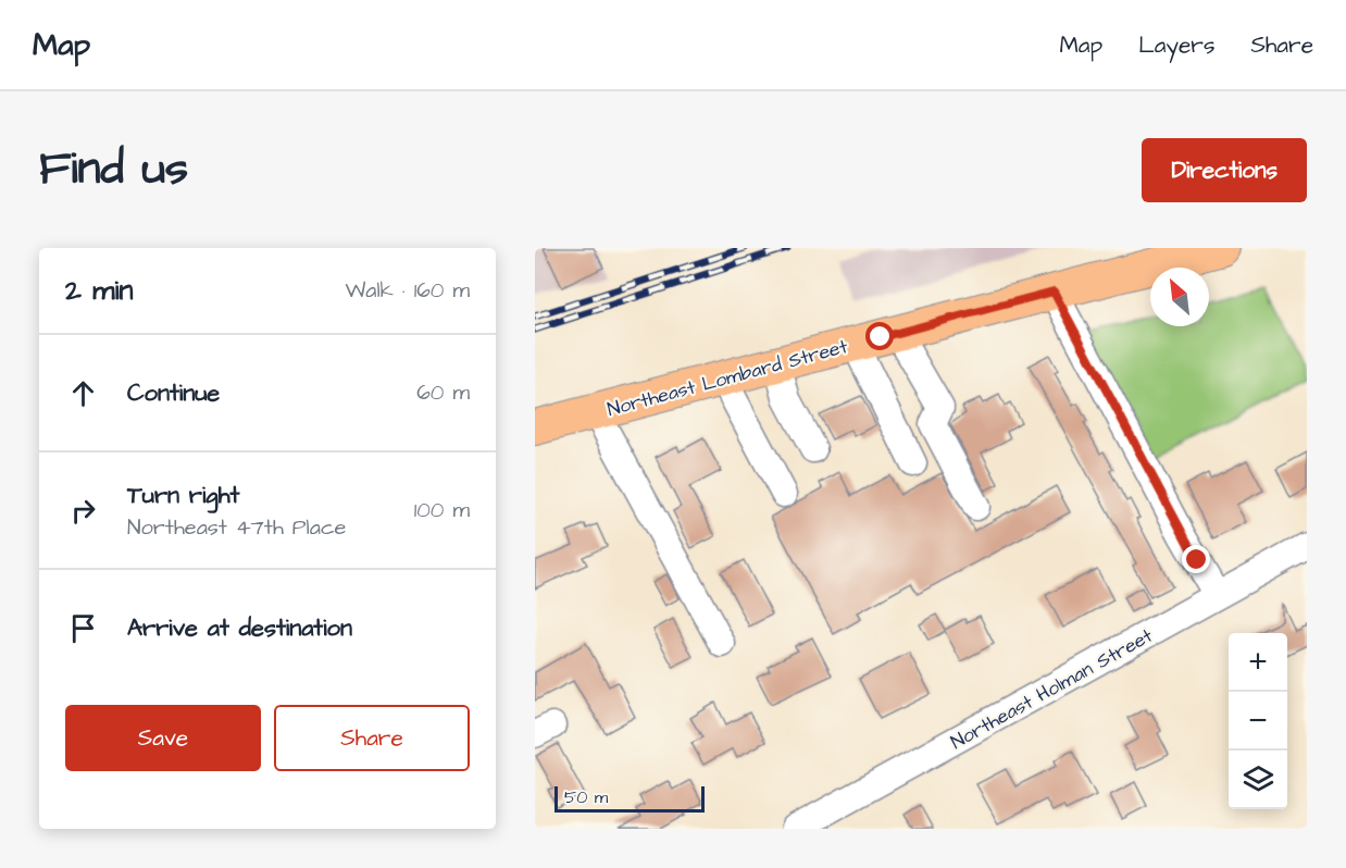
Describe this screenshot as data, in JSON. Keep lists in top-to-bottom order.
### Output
{
  "streets": {
    "main road": ["Northeast Lombard Street"],
    "street": ["Northeast Holman Street"]
  },
  "scale_bar": "50 m",
  "north": "top left",
  "page": {
    "header": "Map",
    "nav": ["Map", "Layers", "Share"],
    "title": "Find us",
    "buttons": [
      "Directions",
      ["Save", "Share"]
    ],
    "heading": ["2 min", "Walk · 160 m"],
    "list": [
      ["Continue", "60 m"],
      ["Turn right", "Northeast 47th Place", "100 m"],
      "Arrive at destination"
    ],
    "map_buttons": ["+", "−"],
    "scale": "50 m"
  }
}
